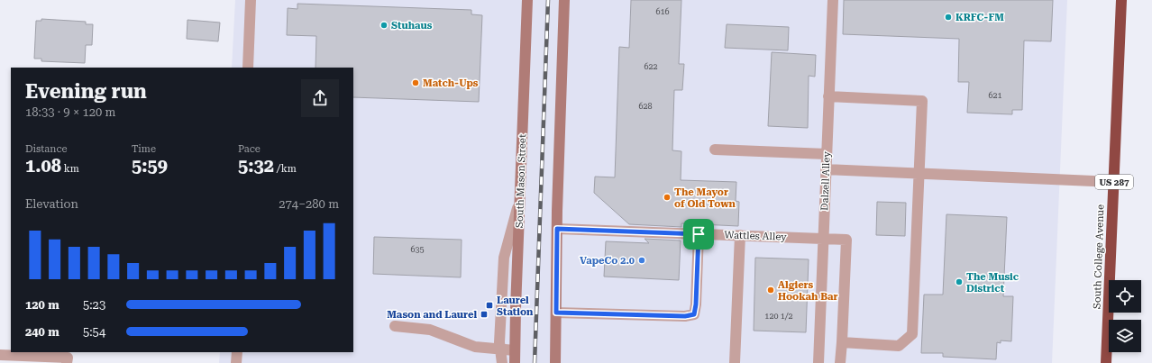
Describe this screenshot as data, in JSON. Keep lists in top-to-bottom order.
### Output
{
  "streets": {
    "highway": ["US 287", "South College Avenue"],
    "street": ["South Mason Street"],
    "lane": ["Dalzell Alley", "Wattles Alley"]
  },
  "crossings": [
    ["Dalzell Alley", "Wattles Alley"]
  ],
  "places": {
    "other": [
      "KRFC-FM",
      "Stuhaus",
      "Match-Ups",
      "The Mayor of Old Town",
      "VapeCo 2.0",
      "The Music District",
      "Algiers Hookah Bar"
    ],
    "transit": ["Laurel Station", "Mason and Laurel"]
  },
  "house_numbers": [
    "616",
    "622",
    "621",
    "628",
    "635",
    "120 1/2"
  ],
  "page": {
    "heading": ["Evening run", "18:33 · 9 × 120 m"],
    "stats": [
      ["Distance", "1.08 km"],
      ["Time", "5:59"],
      ["Pace", "5:32 /km"]
    ],
    "chart": ["Elevation", "274–280 m"],
    "list": [
      {
        "name": "120 m",
        "note": "5:23"
      },
      {
        "name": "240 m",
        "note": "5:54"
      }
    ]
  }
}
